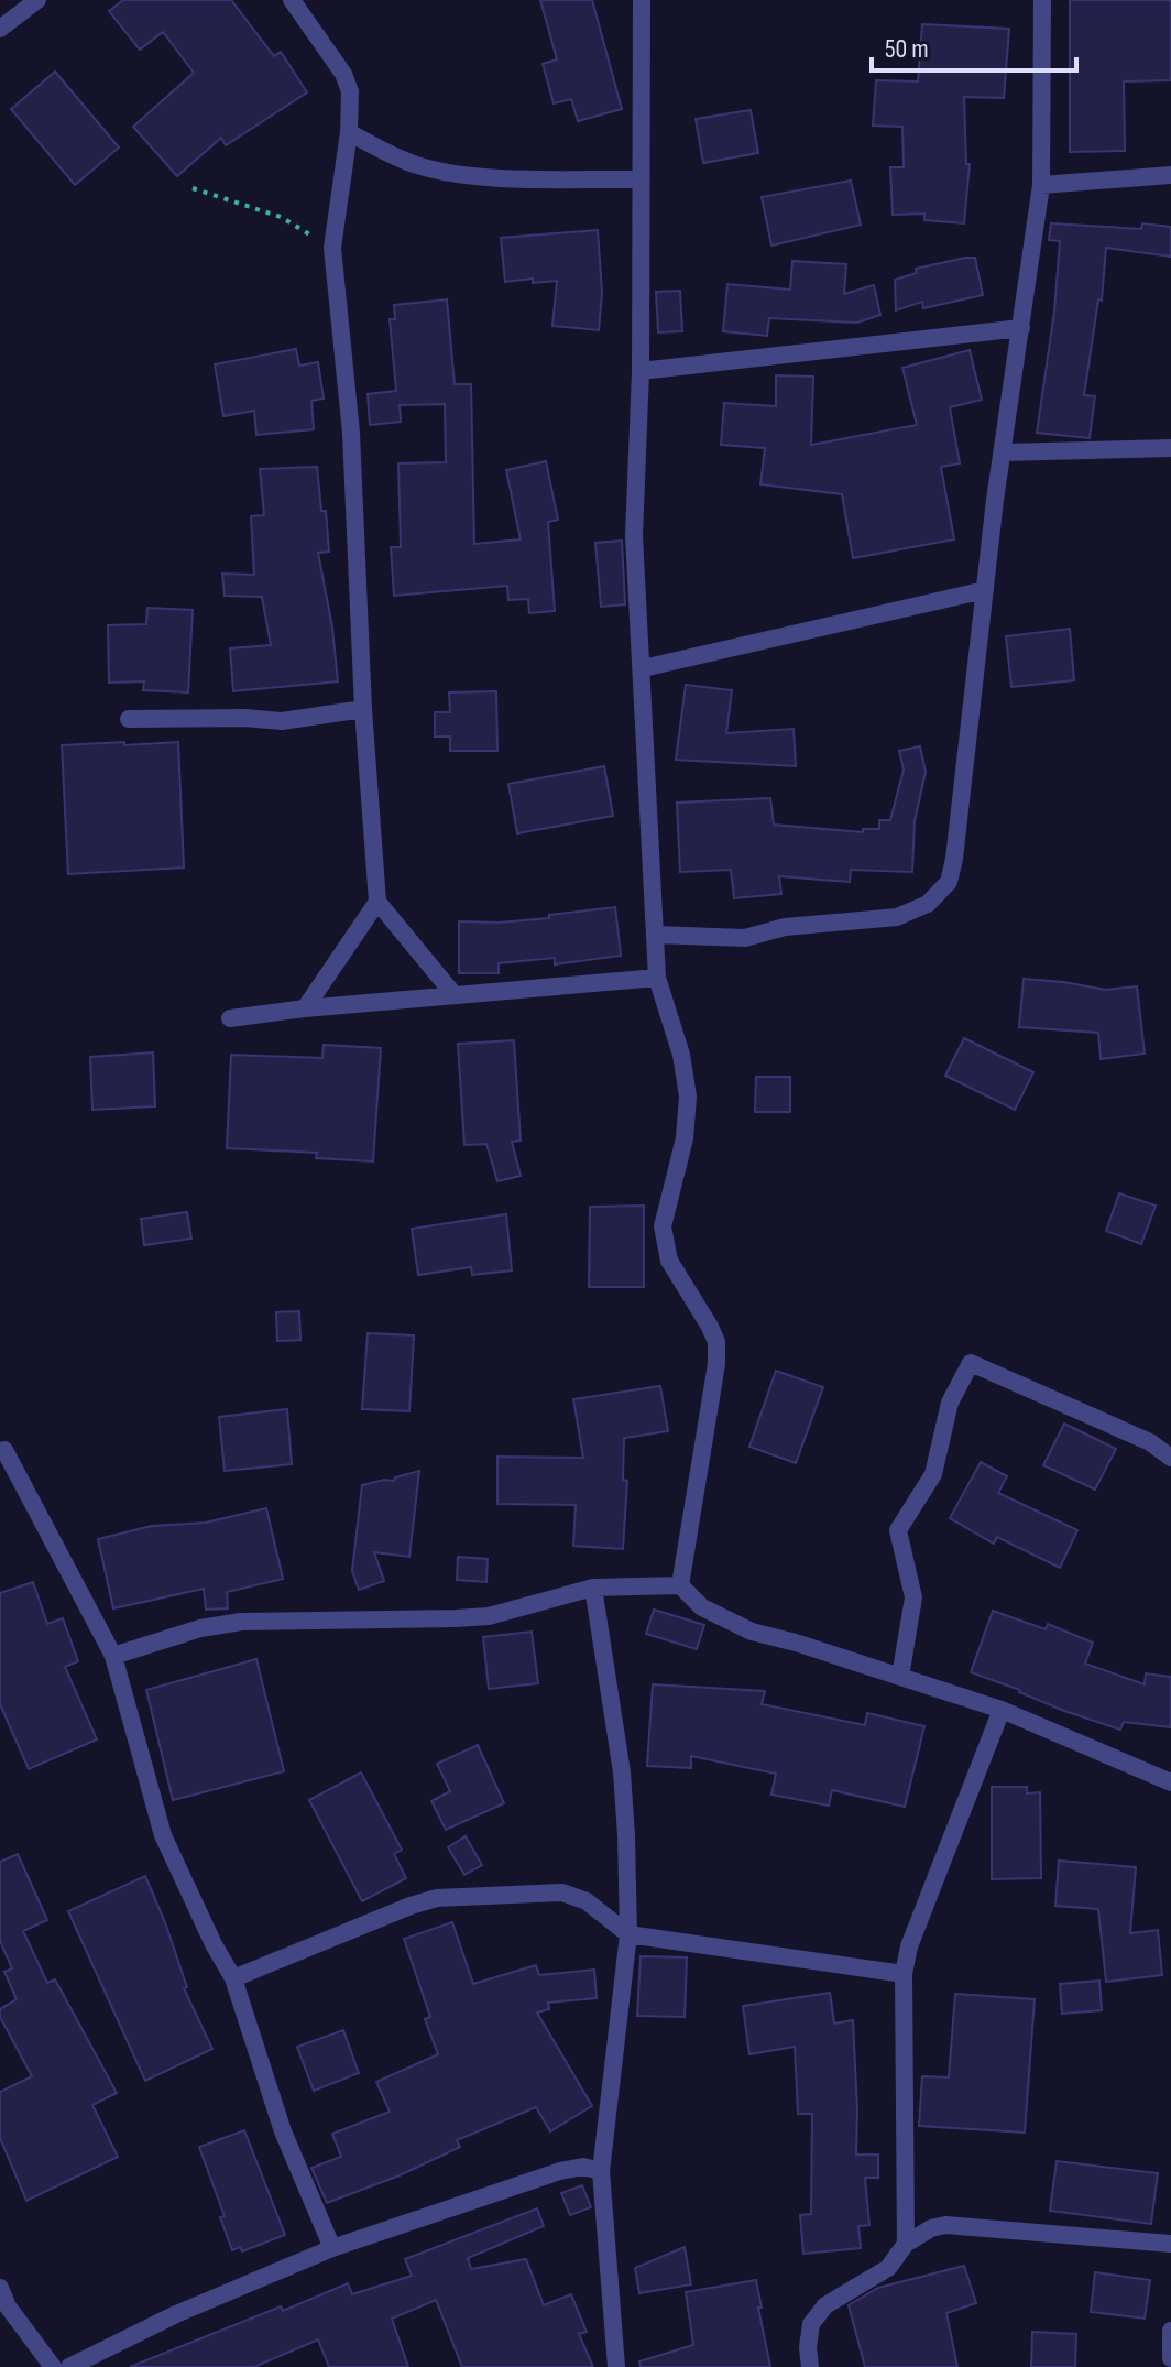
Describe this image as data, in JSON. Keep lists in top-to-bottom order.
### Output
{
  "scale_bar": "50 m"
}
